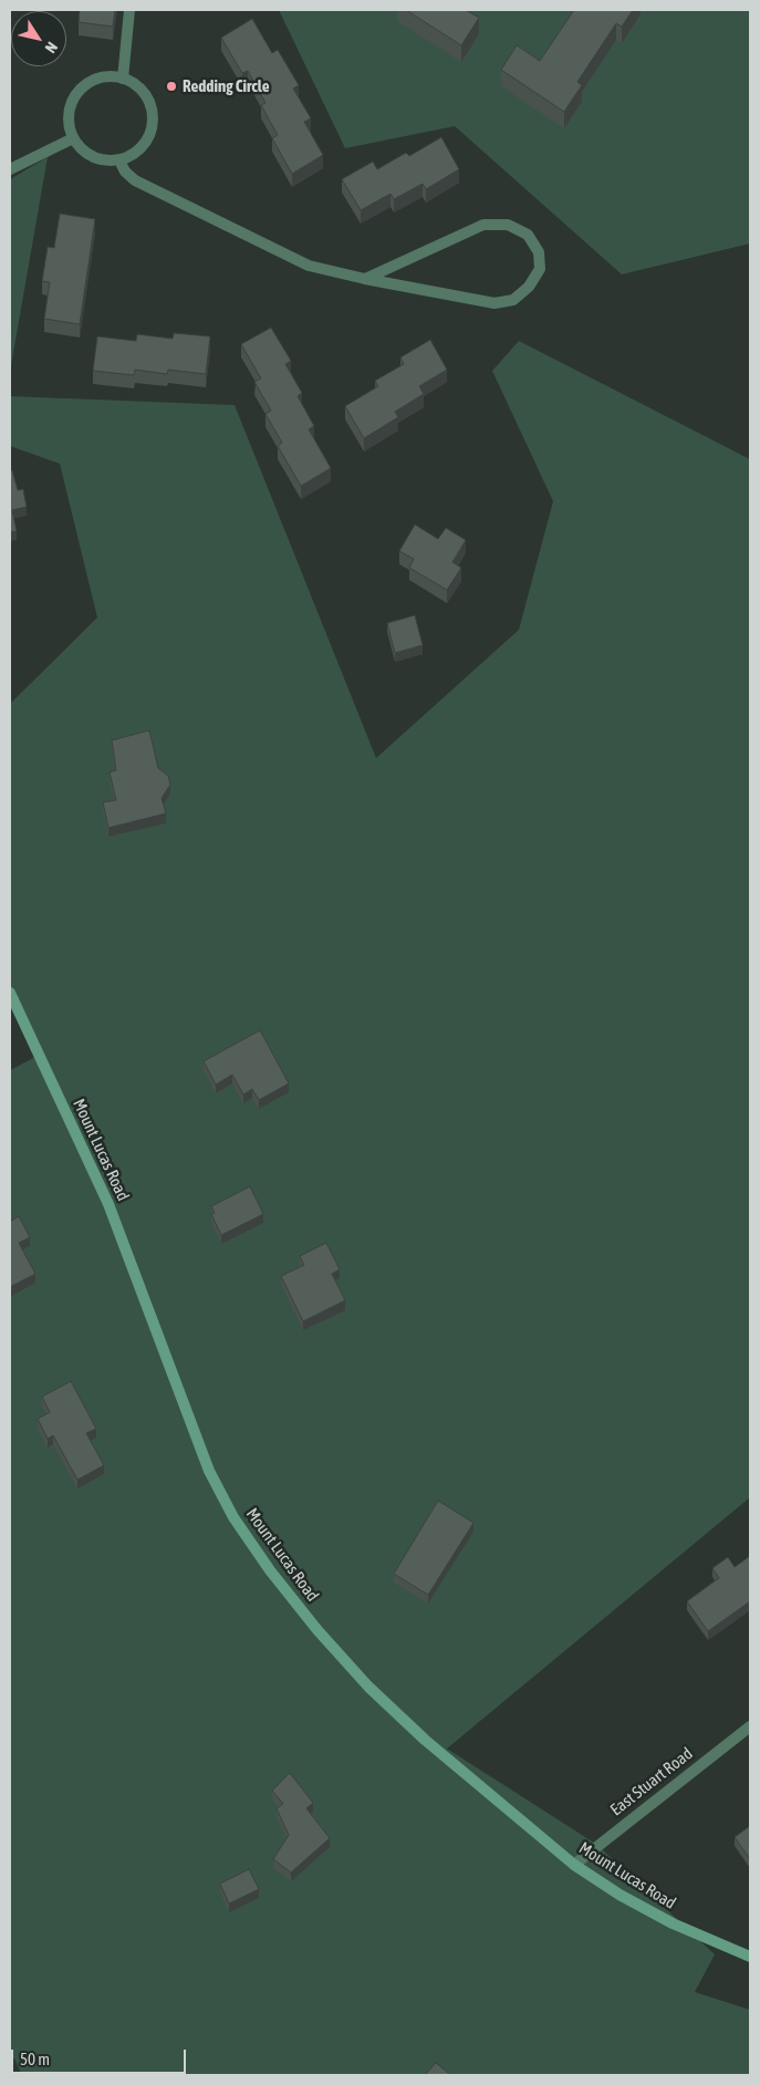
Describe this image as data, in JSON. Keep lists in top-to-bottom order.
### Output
{
  "streets": {
    "street": ["Mount Lucas Road", "East Stuart Road"]
  },
  "crossings": [
    ["Mount Lucas Road", "East Stuart Road"]
  ],
  "places": ["Redding Circle"],
  "scale_bar": "50 m",
  "north": "bottom right"
}
